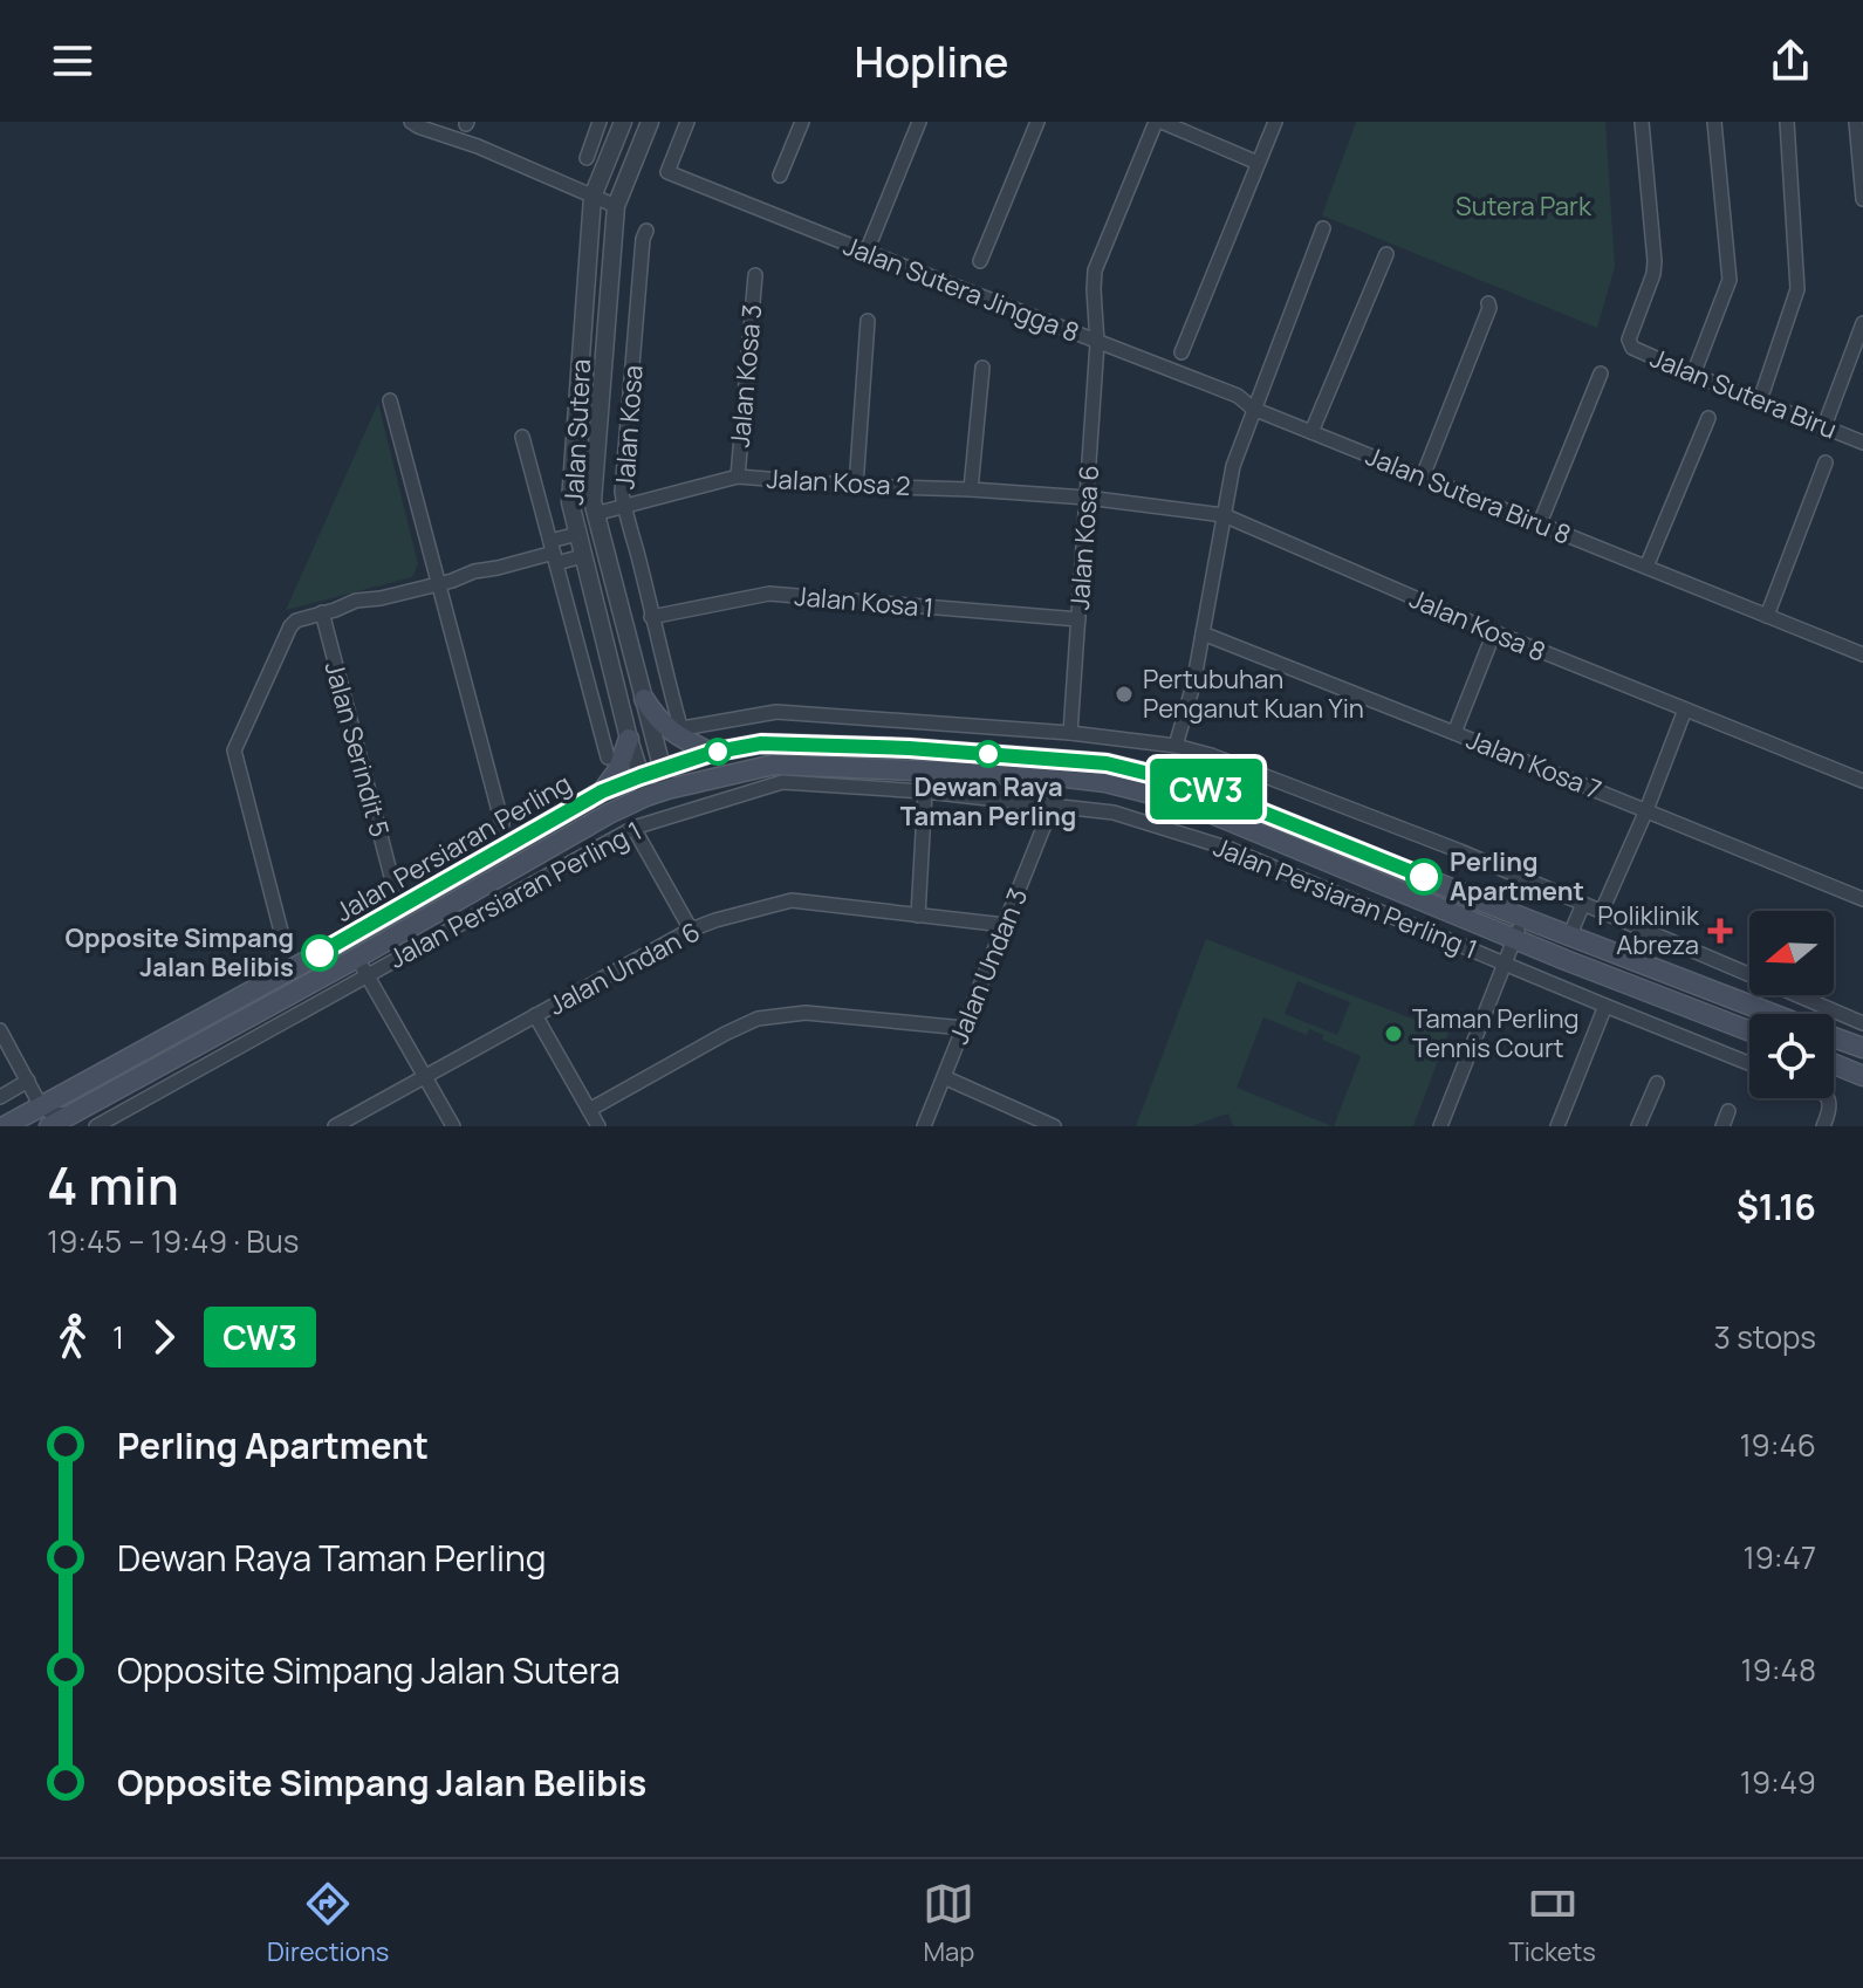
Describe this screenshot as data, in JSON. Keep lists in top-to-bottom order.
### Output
{
  "streets": {
    "main road": ["Jalan Persiaran Perling"],
    "street": [
      "Jalan Sutera Jingga 8",
      "Jalan Kosa 3",
      "Jalan Sutera Biru",
      "Jalan Kosa",
      "Jalan Sutera",
      "Jalan Kosa 2",
      "Jalan Sutera Biru 8",
      "Jalan Kosa 6",
      "Jalan Kosa 1",
      "Jalan Kosa 8",
      "Jalan Serindit 5",
      "Jalan Kosa 7",
      "Jalan Persiaran Perling 1",
      "Jalan Undan 3",
      "Jalan Undan 6"
    ]
  },
  "crossings": [
    ["Jalan Sutera Jingga 8", "Jalan Sutera Biru 8"],
    ["Jalan Sutera Jingga 8", "Jalan Kosa 6"],
    ["Jalan Kosa 3", "Jalan Kosa 2"],
    ["Jalan Kosa", "Jalan Kosa 2"],
    ["Jalan Kosa", "Jalan Kosa 6"],
    ["Jalan Kosa", "Jalan Kosa 1"],
    ["Jalan Sutera", "Jalan Kosa 2"],
    ["Jalan Sutera", "Jalan Persiaran Perling"],
    ["Jalan Kosa 2", "Jalan Kosa 6"],
    ["Jalan Kosa 2", "Jalan Kosa 8"],
    ["Jalan Kosa 6", "Jalan Kosa 1"],
    ["Jalan Kosa 6", "Jalan Kosa 8"],
    ["Jalan Persiaran Perling", "Jalan Persiaran Perling 1"],
    ["Jalan Persiaran Perling 1", "Jalan Undan 3"],
    ["Jalan Undan 3", "Jalan Undan 6"]
  ],
  "parks": ["Sutera Park"],
  "places": {
    "other": [
      "Pertubuhan Penganut Kuan Yin",
      "Dewan Raya Taman Perling",
      "Perling Apartment",
      "Opposite Simpang Jalan Belibis",
      "Taman Perling Tennis Court"
    ],
    "health": ["Poliklinik Abreza"]
  },
  "lines": ["bus line CW3"],
  "north": "left",
  "page": {
    "header": "Hopline",
    "on_map": "CW3",
    "heading": ["4 min", "19:45 – 19:49 · Bus", "$1.16"],
    "legs": ["1", "CW3", "3 stops"],
    "list": [
      {
        "name": "Perling Apartment",
        "value": "19:46"
      },
      {
        "name": "Dewan Raya Taman Perling",
        "value": "19:47"
      },
      {
        "name": "Opposite Simpang Jalan Sutera",
        "value": "19:48"
      },
      {
        "name": "Opposite Simpang Jalan Belibis",
        "value": "19:49"
      }
    ],
    "tabs": ["Directions", "Map", "Tickets"]
  }
}
